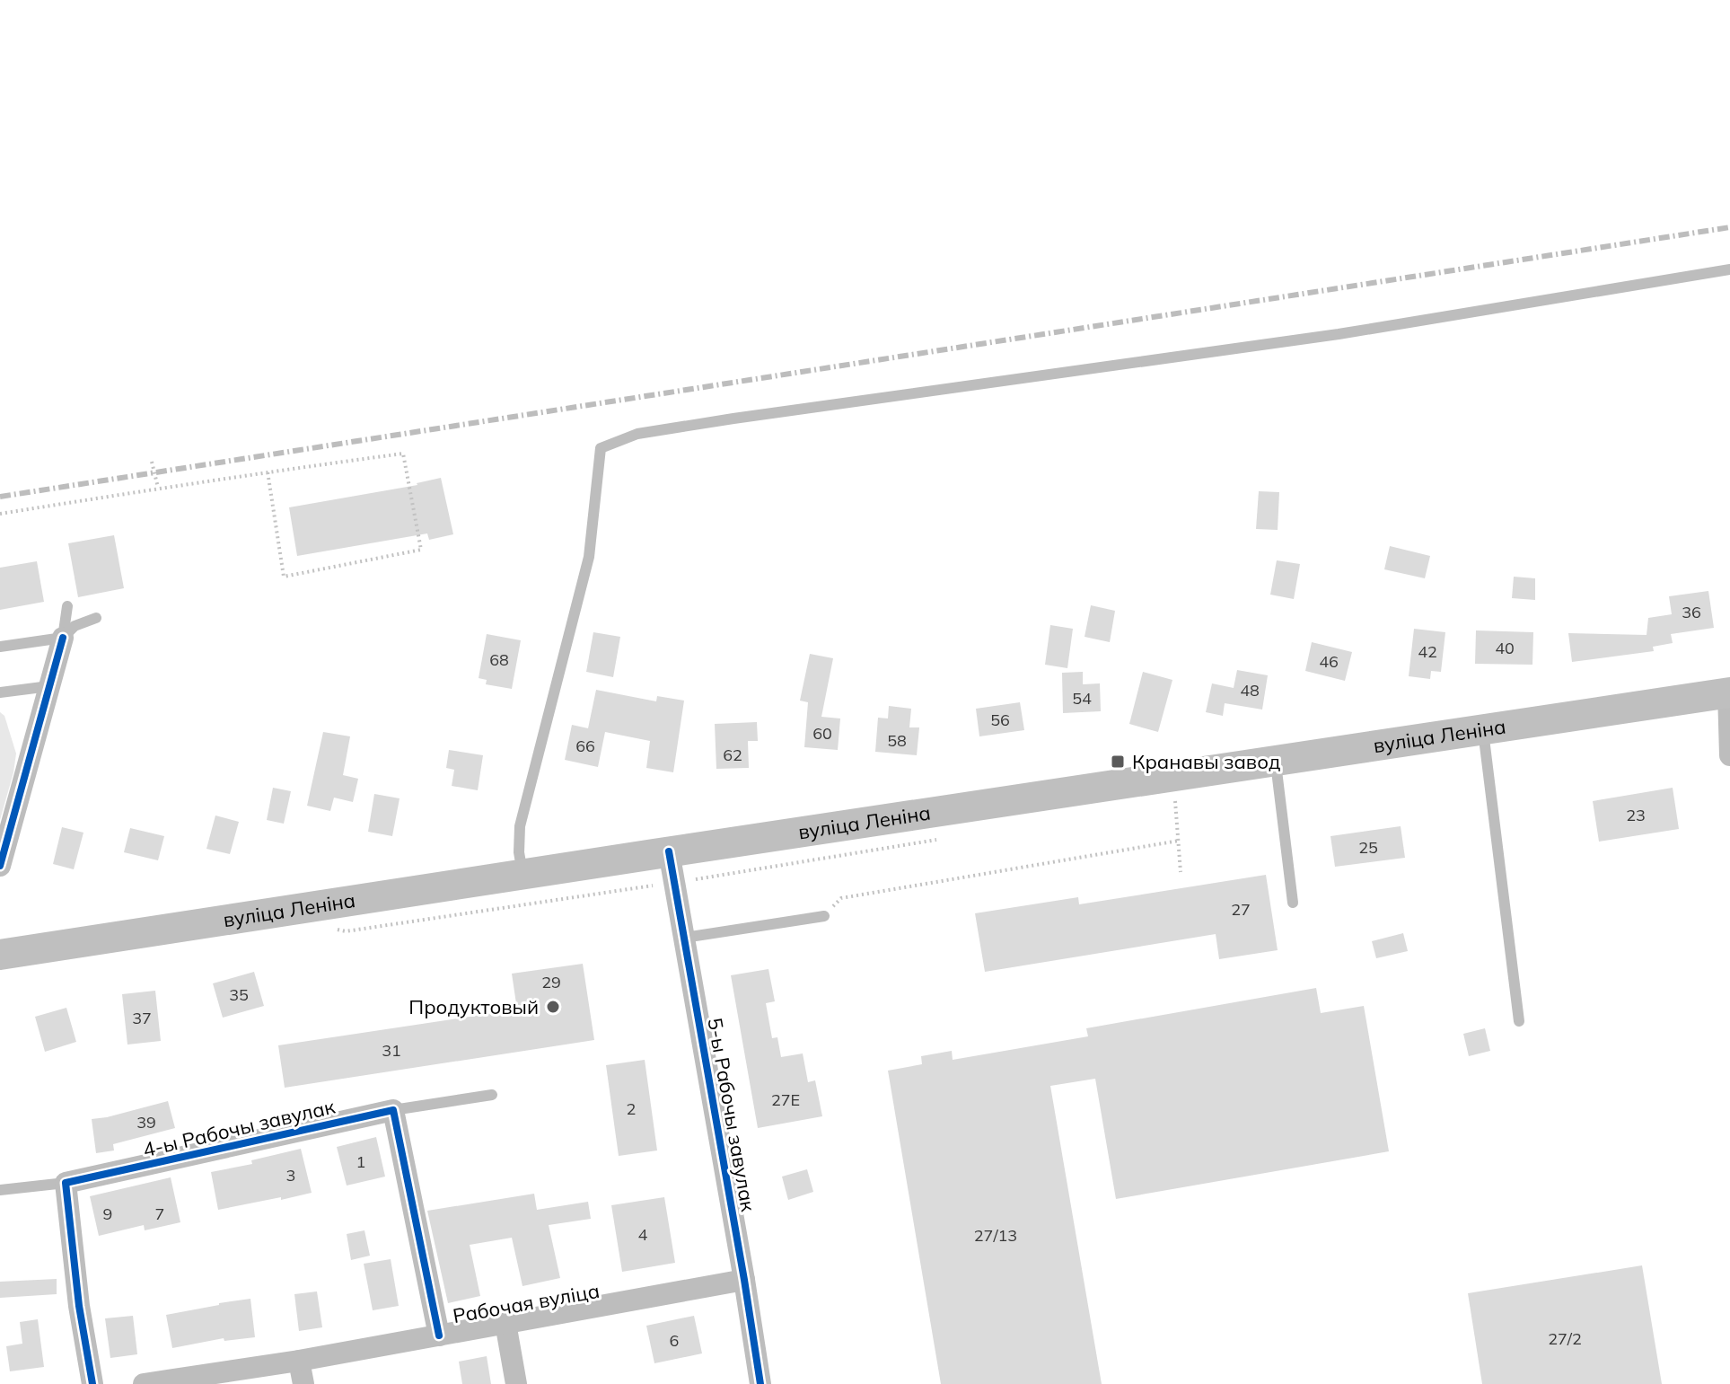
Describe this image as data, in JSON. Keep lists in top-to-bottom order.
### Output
{
  "streets": {
    "main road": ["вуліца Леніна"],
    "street": ["5-ы Рабочы завулак", "4-ы Рабочы завулак", "Рабочая вуліца"]
  },
  "crossings": [
    ["вуліца Леніна", "5-ы Рабочы завулак"],
    ["5-ы Рабочы завулак", "Рабочая вуліца"]
  ],
  "places": {
    "transit": ["Кранавы завод"],
    "other": ["Продуктовый"]
  },
  "house_numbers": [
    "36",
    "40",
    "42",
    "68",
    "46",
    "48",
    "54",
    "56",
    "60",
    "58",
    "66",
    "62",
    "23",
    "25",
    "27",
    "29",
    "35",
    "37",
    "31",
    "27Е",
    "2",
    "39",
    "1",
    "3",
    "9",
    "7",
    "4",
    "27/13",
    "27/2",
    "6"
  ]
}
